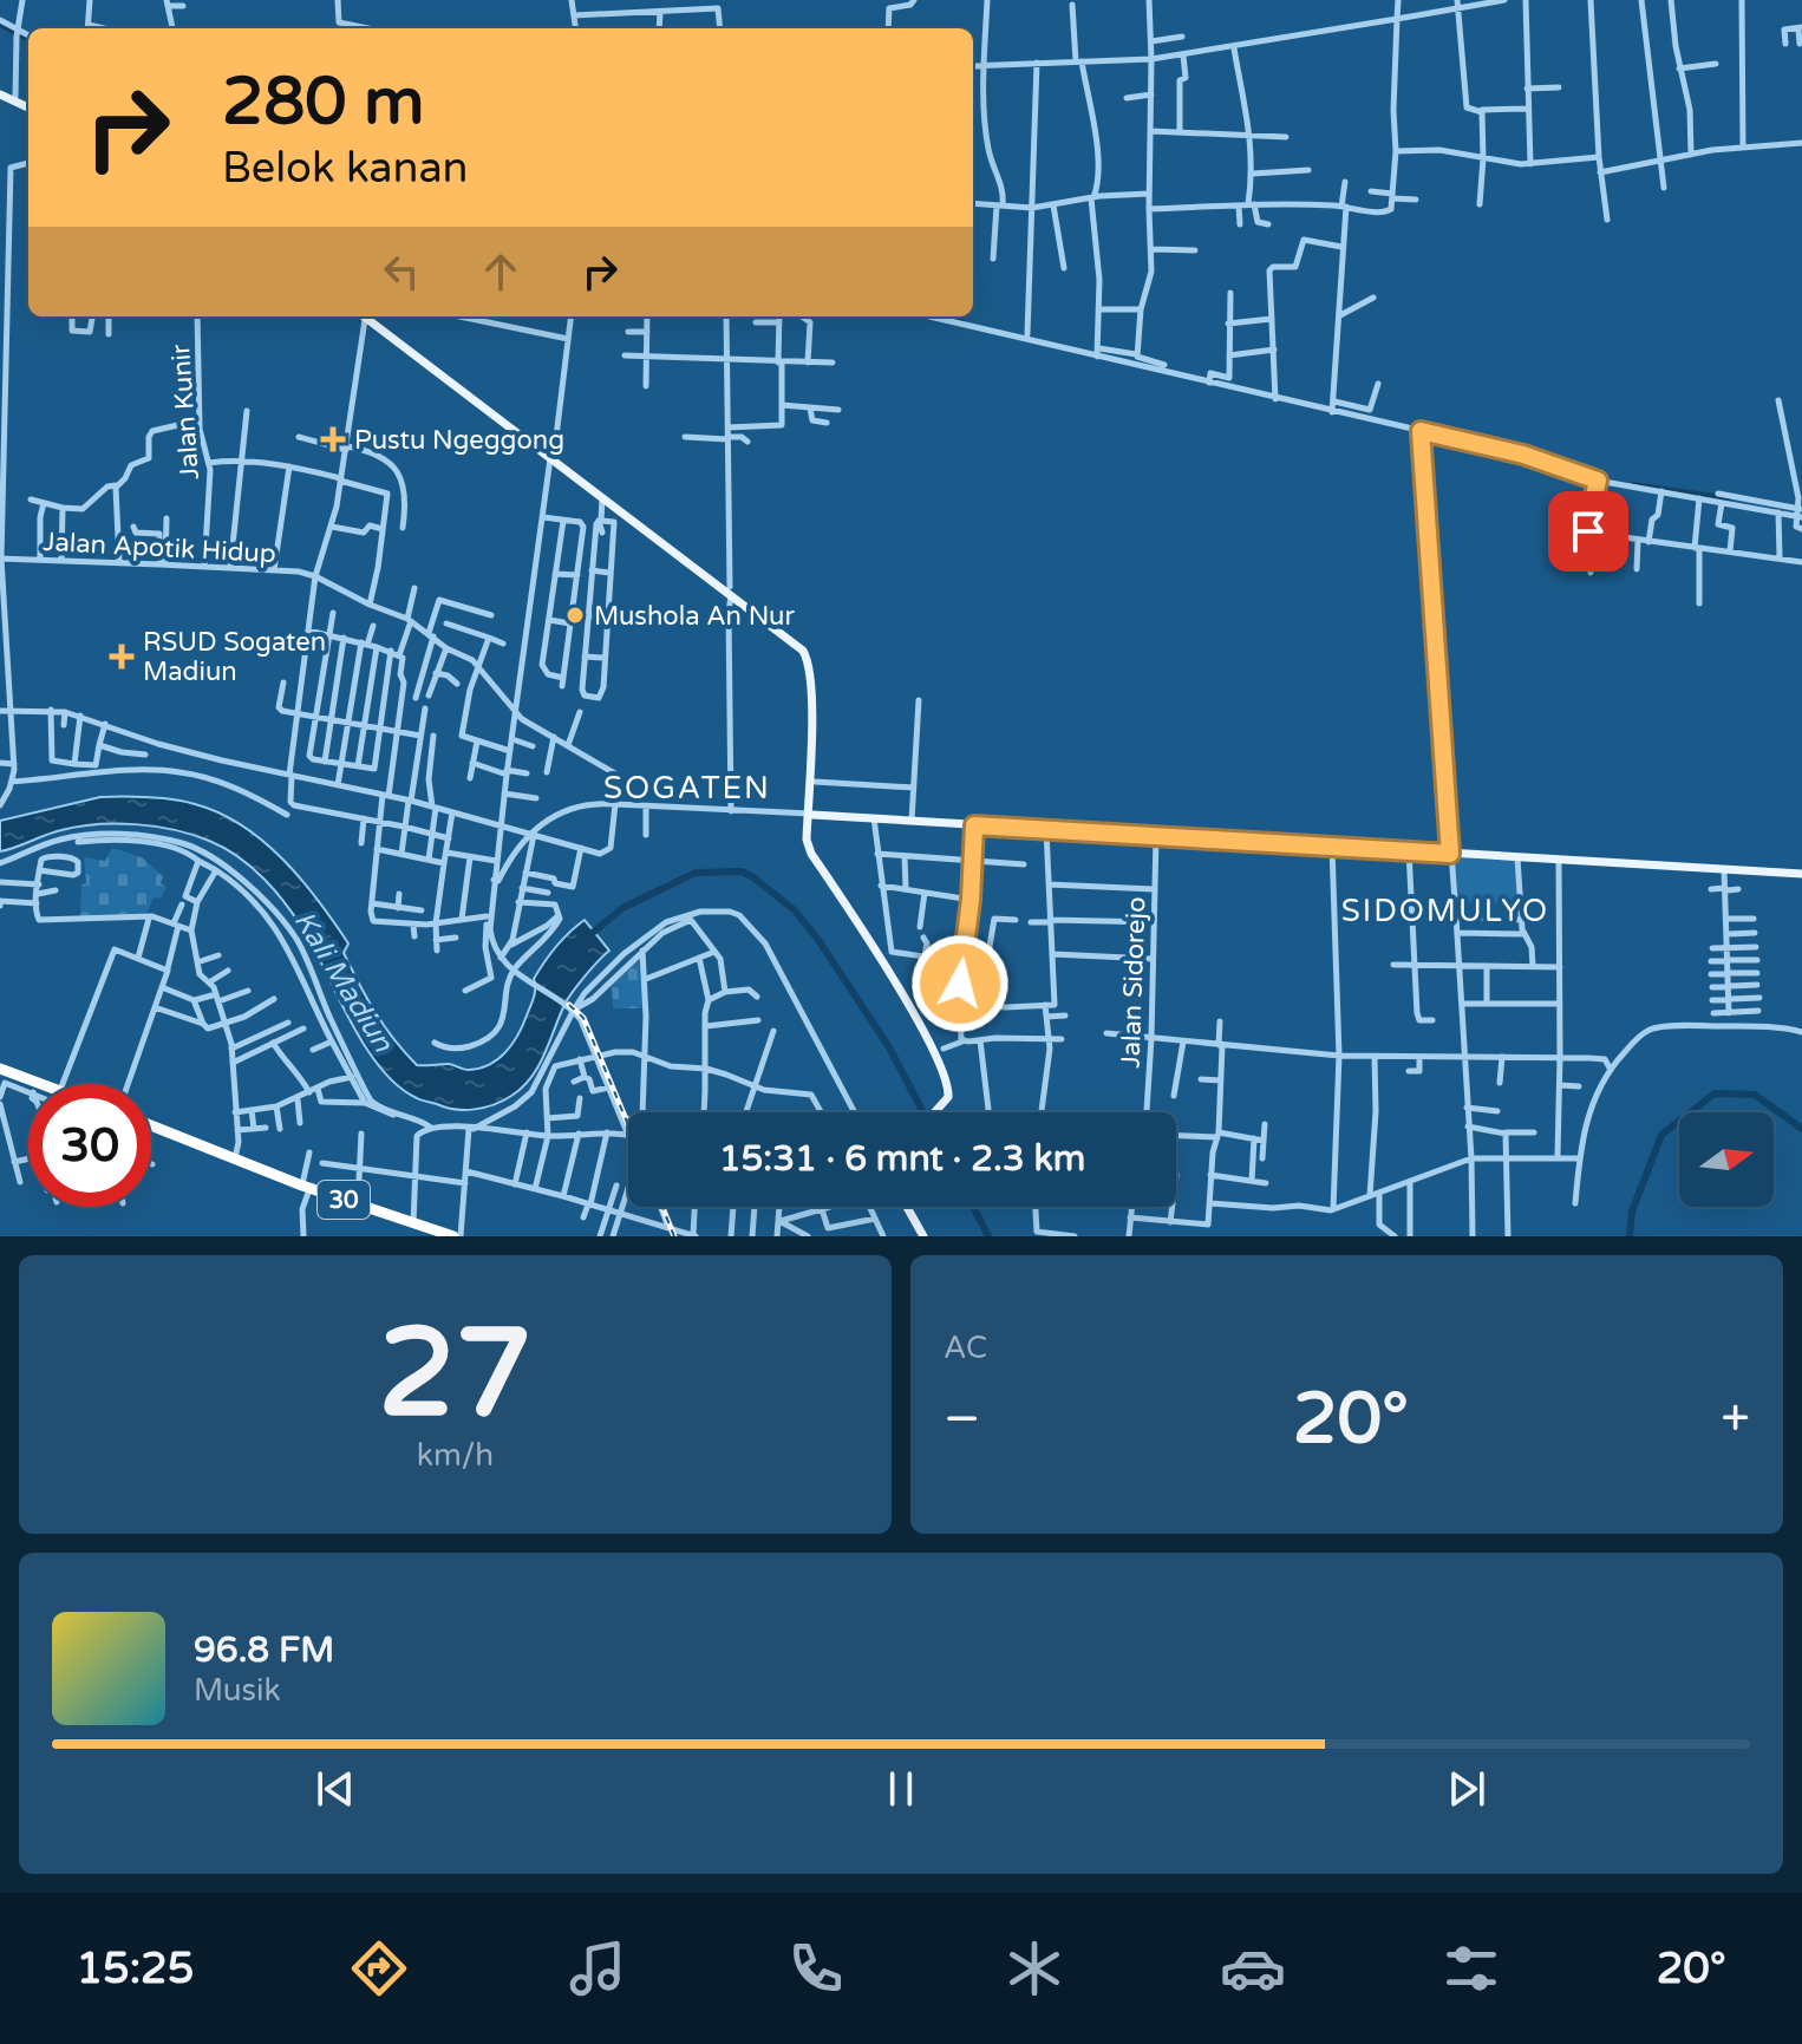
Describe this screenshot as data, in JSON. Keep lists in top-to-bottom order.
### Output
{
  "streets": {
    "highway": ["30"],
    "street": ["Jalan Kunir", "Jalan Apotik Hidup", "Jalan Sidorejo"]
  },
  "crossings": [
    ["Jalan Kunir", "Jalan Apotik Hidup"]
  ],
  "districts": ["SOGATEN", "SIDOMULYO"],
  "water": ["Kali Madiun"],
  "places": {
    "health": ["Pustu Ngeggong", "RSUD Sogaten Madiun"],
    "other": ["Mushola An Nur"]
  },
  "north": "right",
  "page": {
    "turn": ["280 m", "Belok kanan"],
    "limit": "30",
    "trip": "15:31 · 6 mnt · 2.3 km",
    "tile": [
      ["27", "km/h"],
      "AC"
    ],
    "heat": ["−", "20°", "+"],
    "song": ["96.8 FM", "Musik"],
    "tabs": ["15:25", "20°"]
  }
}
